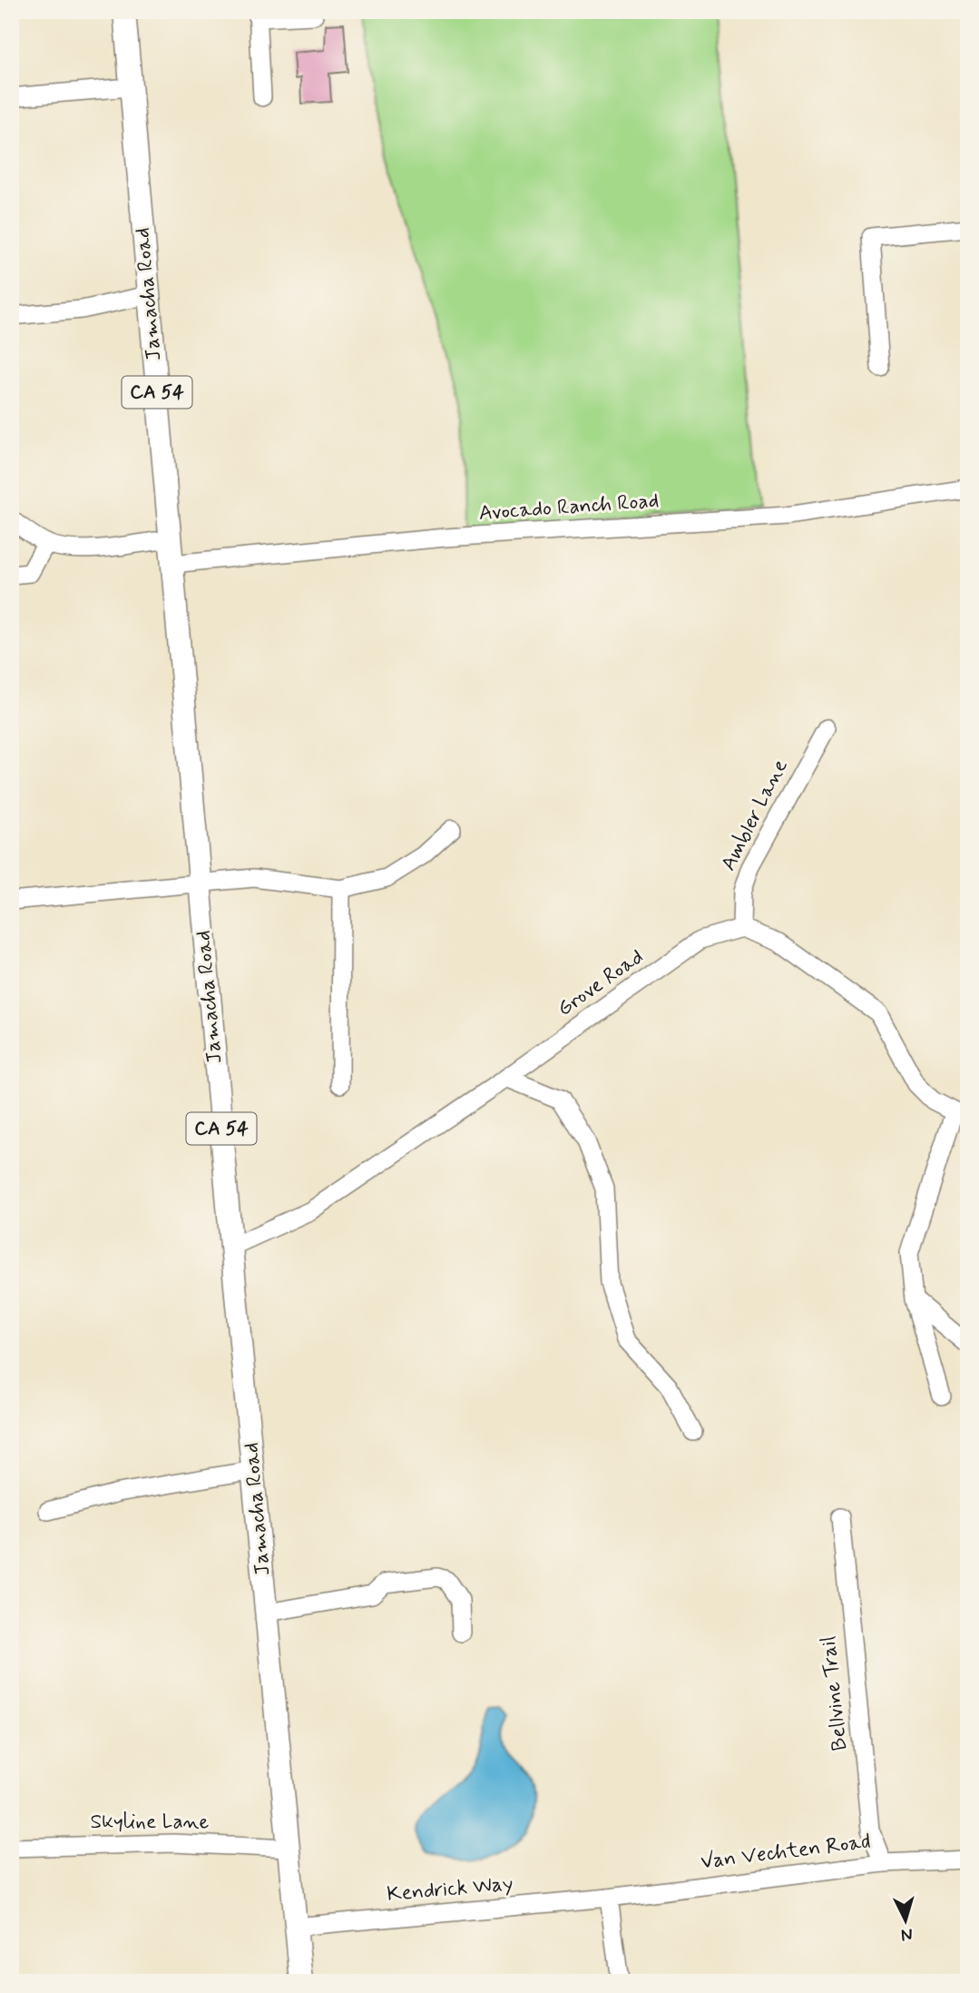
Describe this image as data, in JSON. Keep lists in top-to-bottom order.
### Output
{
  "streets": {
    "main road": ["Jamacha Road", "CA 54"],
    "street": [
      "Avocado Ranch Road",
      "Ambler Lane",
      "Grove Road",
      "Bellvine Trail",
      "Skyline Lane",
      "Van Vechten Road",
      "Kendrick Way"
    ]
  },
  "crossings": [
    ["Jamacha Road", "Avocado Ranch Road"],
    ["Jamacha Road", "Grove Road"],
    ["Jamacha Road", "Skyline Lane"],
    ["Jamacha Road", "Kendrick Way"],
    ["Ambler Lane", "Grove Road"],
    ["Bellvine Trail", "Van Vechten Road"],
    ["Van Vechten Road", "Kendrick Way"]
  ],
  "north": "bottom"
}
